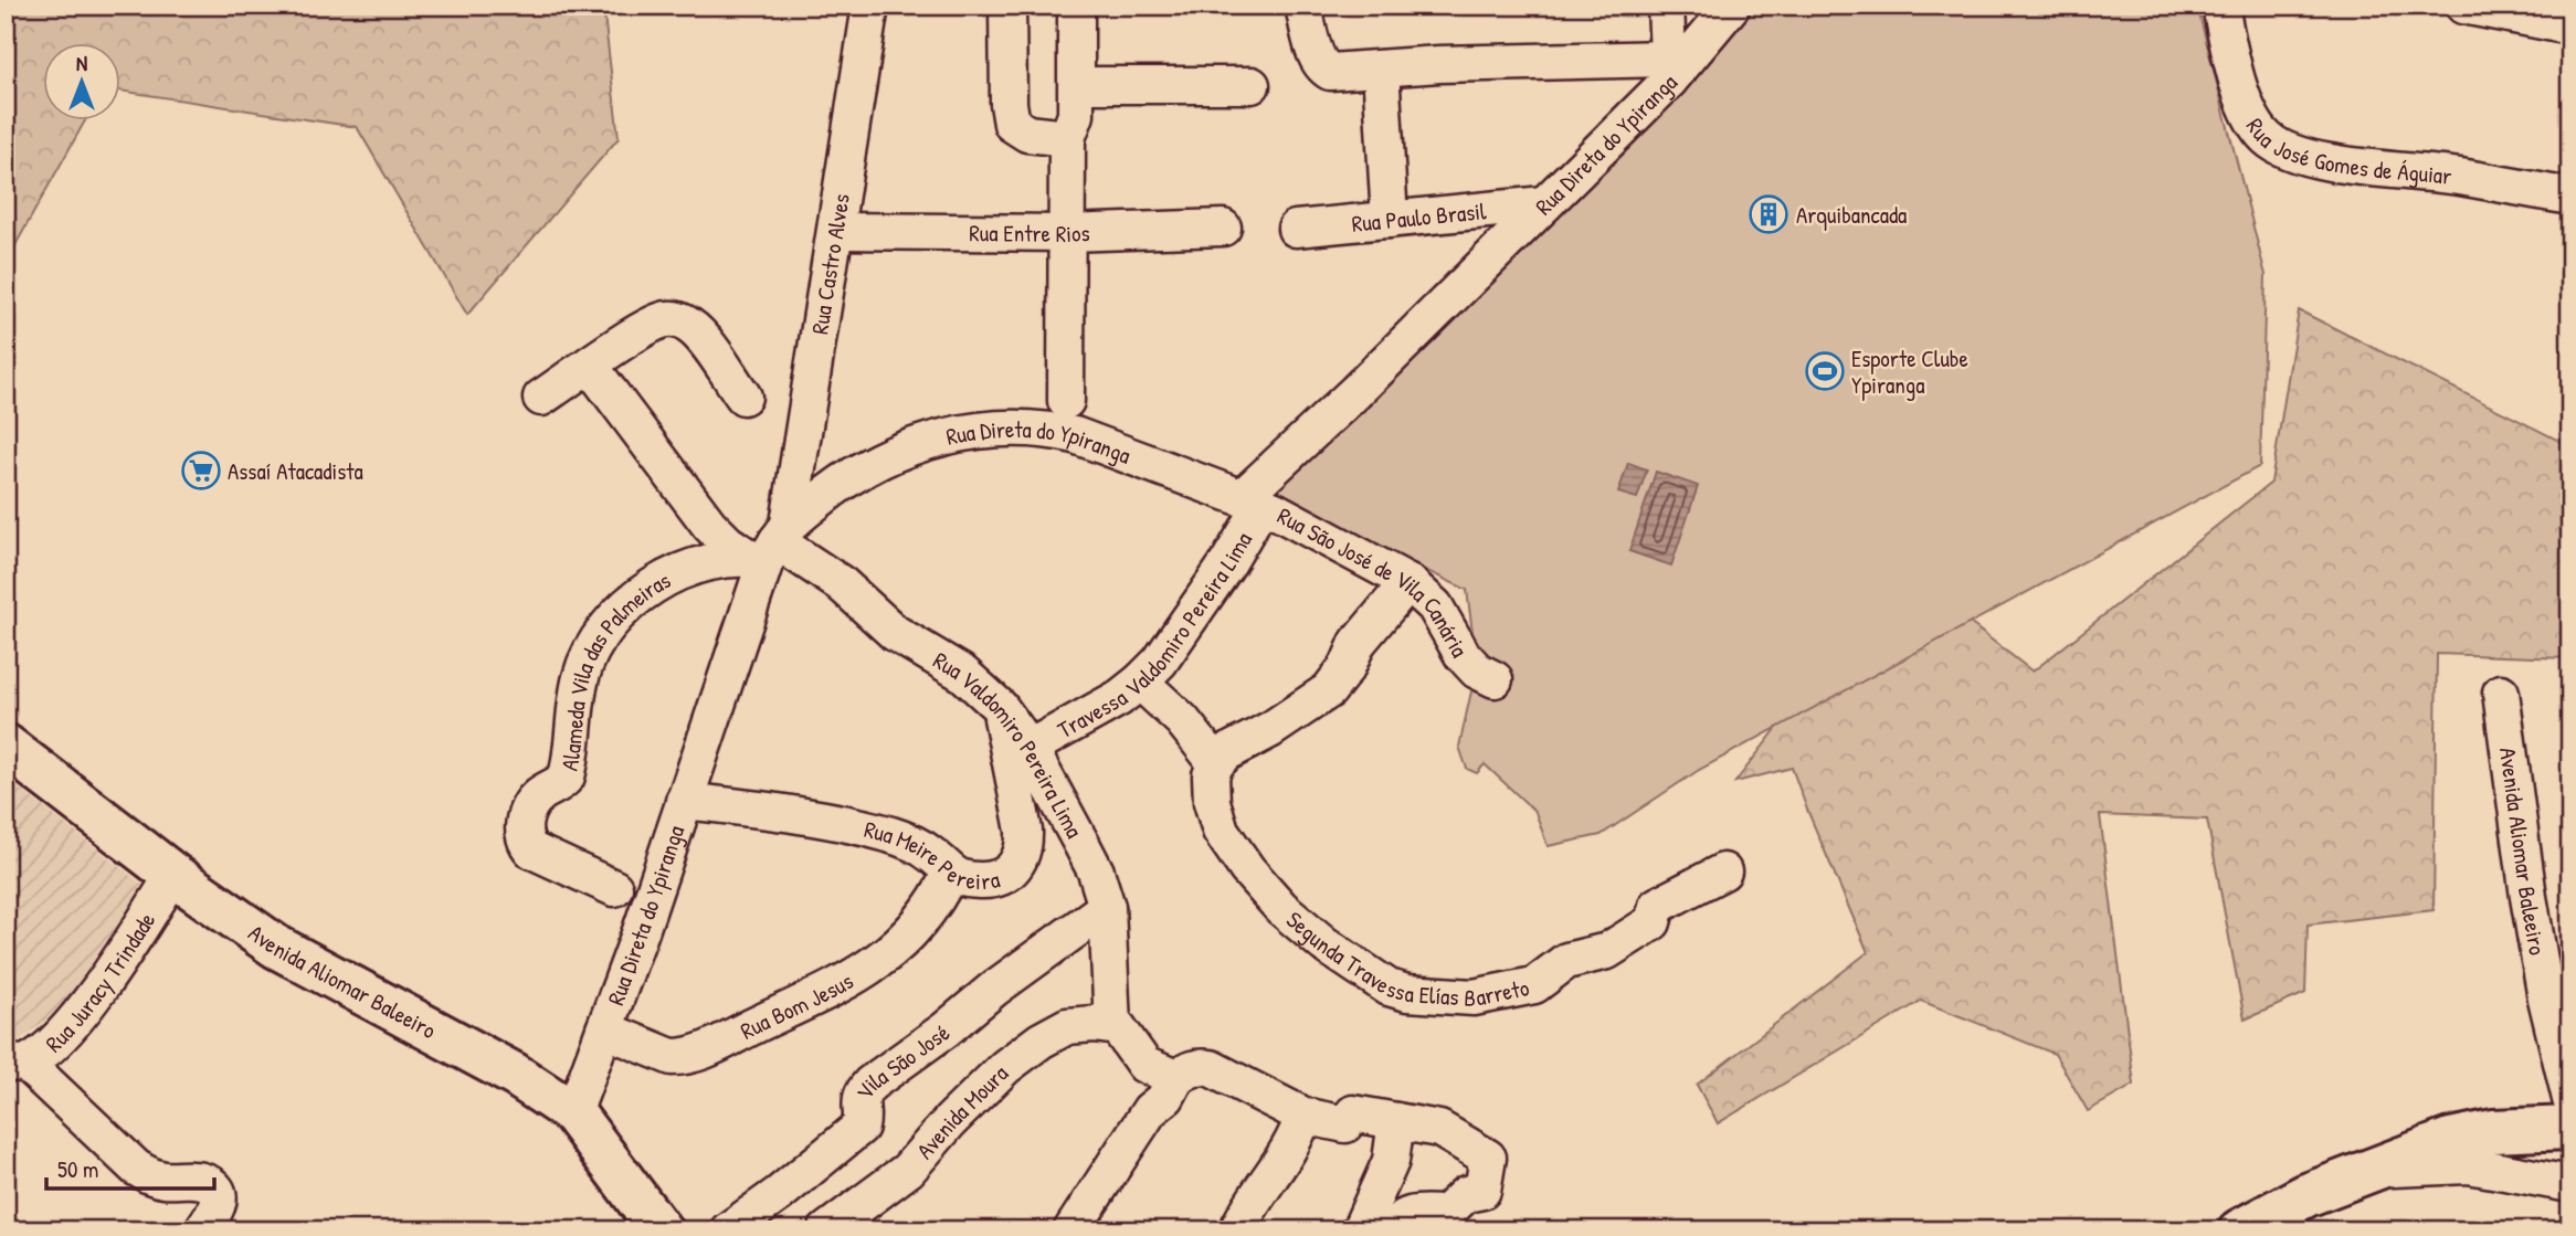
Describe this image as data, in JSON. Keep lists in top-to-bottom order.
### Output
{
  "streets": {
    "main road": ["Avenida Aliomar Baleeiro"],
    "street": [
      "Rua Direta do Ypiranga",
      "Rua José Gomes de Águiar",
      "Rua Paulo Brasil",
      "Rua Entre Rios",
      "Rua Castro Alves",
      "Rua São José de Vila Canária",
      "Travessa Valdomiro Pereira Lima",
      "Alameda Vila das Palmeiras",
      "Rua Valdomiro Pereira Lima",
      "Rua Meire Pereira",
      "Segunda Travessa Elías Barreto",
      "Rua Juracy Trindade",
      "Rua Bom Jesus",
      "Vila São José",
      "Avenida Moura"
    ]
  },
  "crossings": [
    ["Rua Direta do Ypiranga", "Rua Paulo Brasil"],
    ["Rua Direta do Ypiranga", "Rua Castro Alves"],
    ["Rua Direta do Ypiranga", "Rua São José de Vila Canária"],
    ["Rua Direta do Ypiranga", "Travessa Valdomiro Pereira Lima"],
    ["Rua Direta do Ypiranga", "Alameda Vila das Palmeiras"],
    ["Rua Direta do Ypiranga", "Rua Valdomiro Pereira Lima"],
    ["Rua Direta do Ypiranga", "Rua Meire Pereira"],
    ["Rua Direta do Ypiranga", "Avenida Aliomar Baleeiro"],
    ["Rua Direta do Ypiranga", "Rua Bom Jesus"],
    ["Rua Entre Rios", "Rua Castro Alves"],
    ["Rua Castro Alves", "Alameda Vila das Palmeiras"],
    ["Rua Castro Alves", "Rua Valdomiro Pereira Lima"],
    ["Rua São José de Vila Canária", "Travessa Valdomiro Pereira Lima"],
    ["Travessa Valdomiro Pereira Lima", "Rua Valdomiro Pereira Lima"],
    ["Alameda Vila das Palmeiras", "Rua Valdomiro Pereira Lima"],
    ["Rua Valdomiro Pereira Lima", "Rua Meire Pereira"],
    ["Rua Valdomiro Pereira Lima", "Vila São José"],
    ["Rua Valdomiro Pereira Lima", "Avenida Moura"],
    ["Rua Meire Pereira", "Rua Bom Jesus"],
    ["Avenida Aliomar Baleeiro", "Rua Juracy Trindade"]
  ],
  "places": {
    "building": ["Arquibancada"],
    "sports": ["Esporte Clube Ypiranga"],
    "supermarket": ["Assaí Atacadista"]
  },
  "scale_bar": "50 m",
  "north": "top"
}
